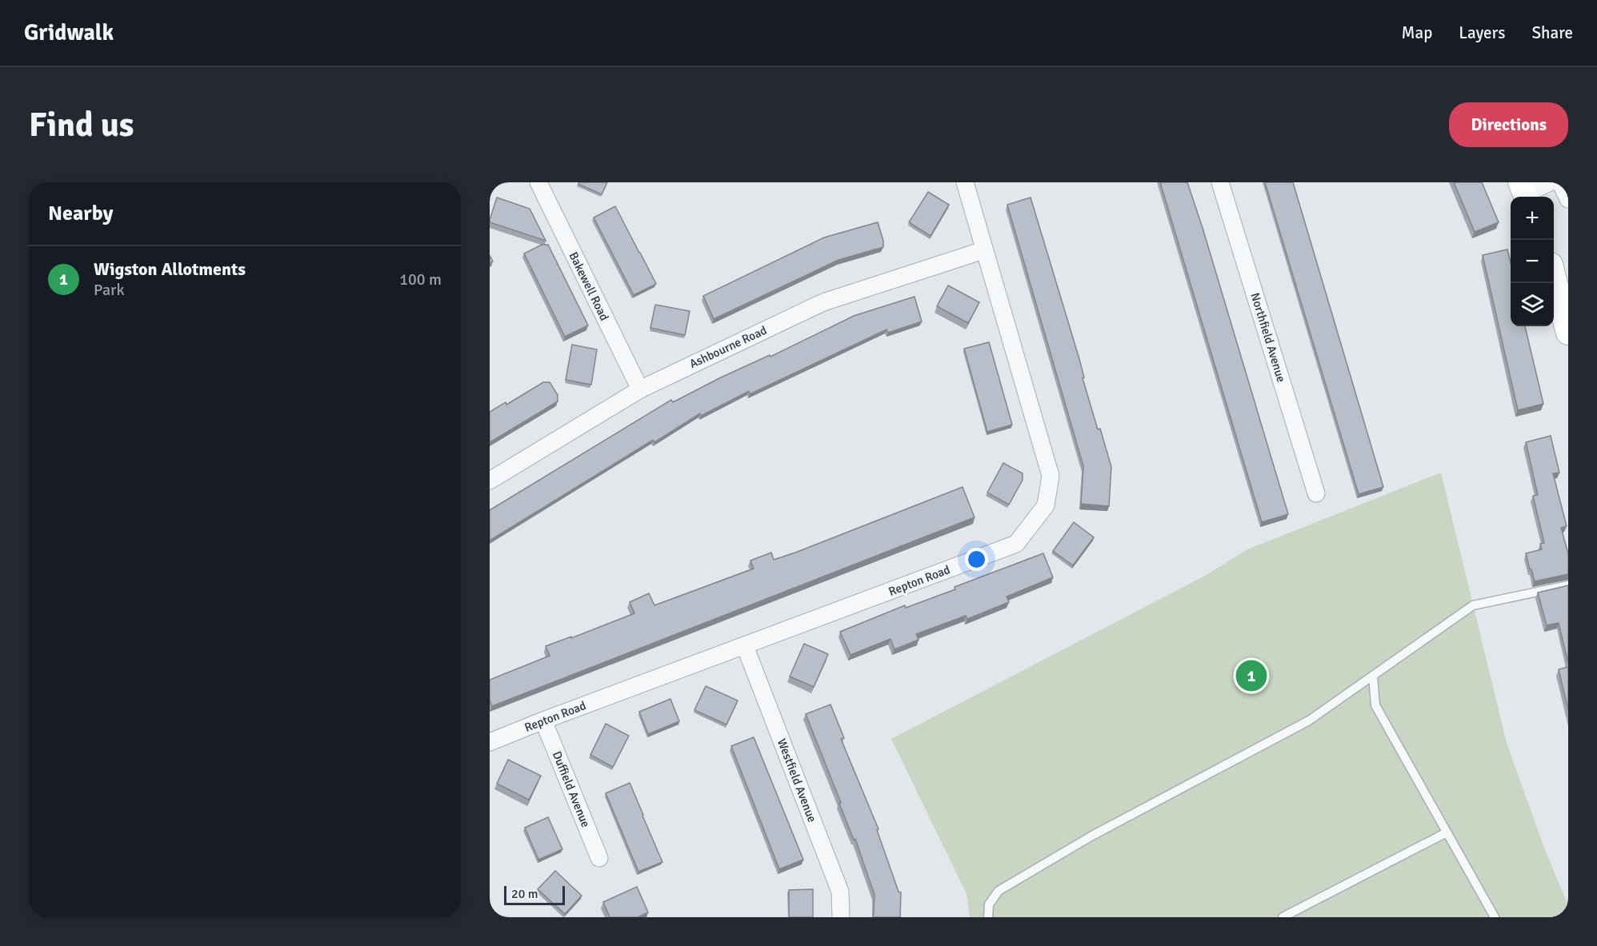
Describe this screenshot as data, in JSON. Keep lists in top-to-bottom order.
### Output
{
  "streets": {
    "street": [
      "Bakewell Road",
      "Northfield Avenue",
      "Ashbourne Road",
      "Repton Road",
      "Westfield Avenue",
      "Duffield Avenue"
    ]
  },
  "crossings": [
    ["Bakewell Road", "Ashbourne Road"],
    ["Ashbourne Road", "Repton Road"],
    ["Repton Road", "Westfield Avenue"],
    ["Repton Road", "Duffield Avenue"]
  ],
  "scale_bar": "20 m",
  "page": {
    "header": "Gridwalk",
    "nav": ["Map", "Layers", "Share"],
    "buttons": "Directions",
    "title": "Find us",
    "heading": "Nearby",
    "map_buttons": ["+", "−"],
    "list": [
      {
        "mark": "1",
        "name": "Wigston Allotments",
        "note": "Park",
        "value": "100 m"
      }
    ],
    "pins": "1",
    "scale": "20 m"
  }
}
